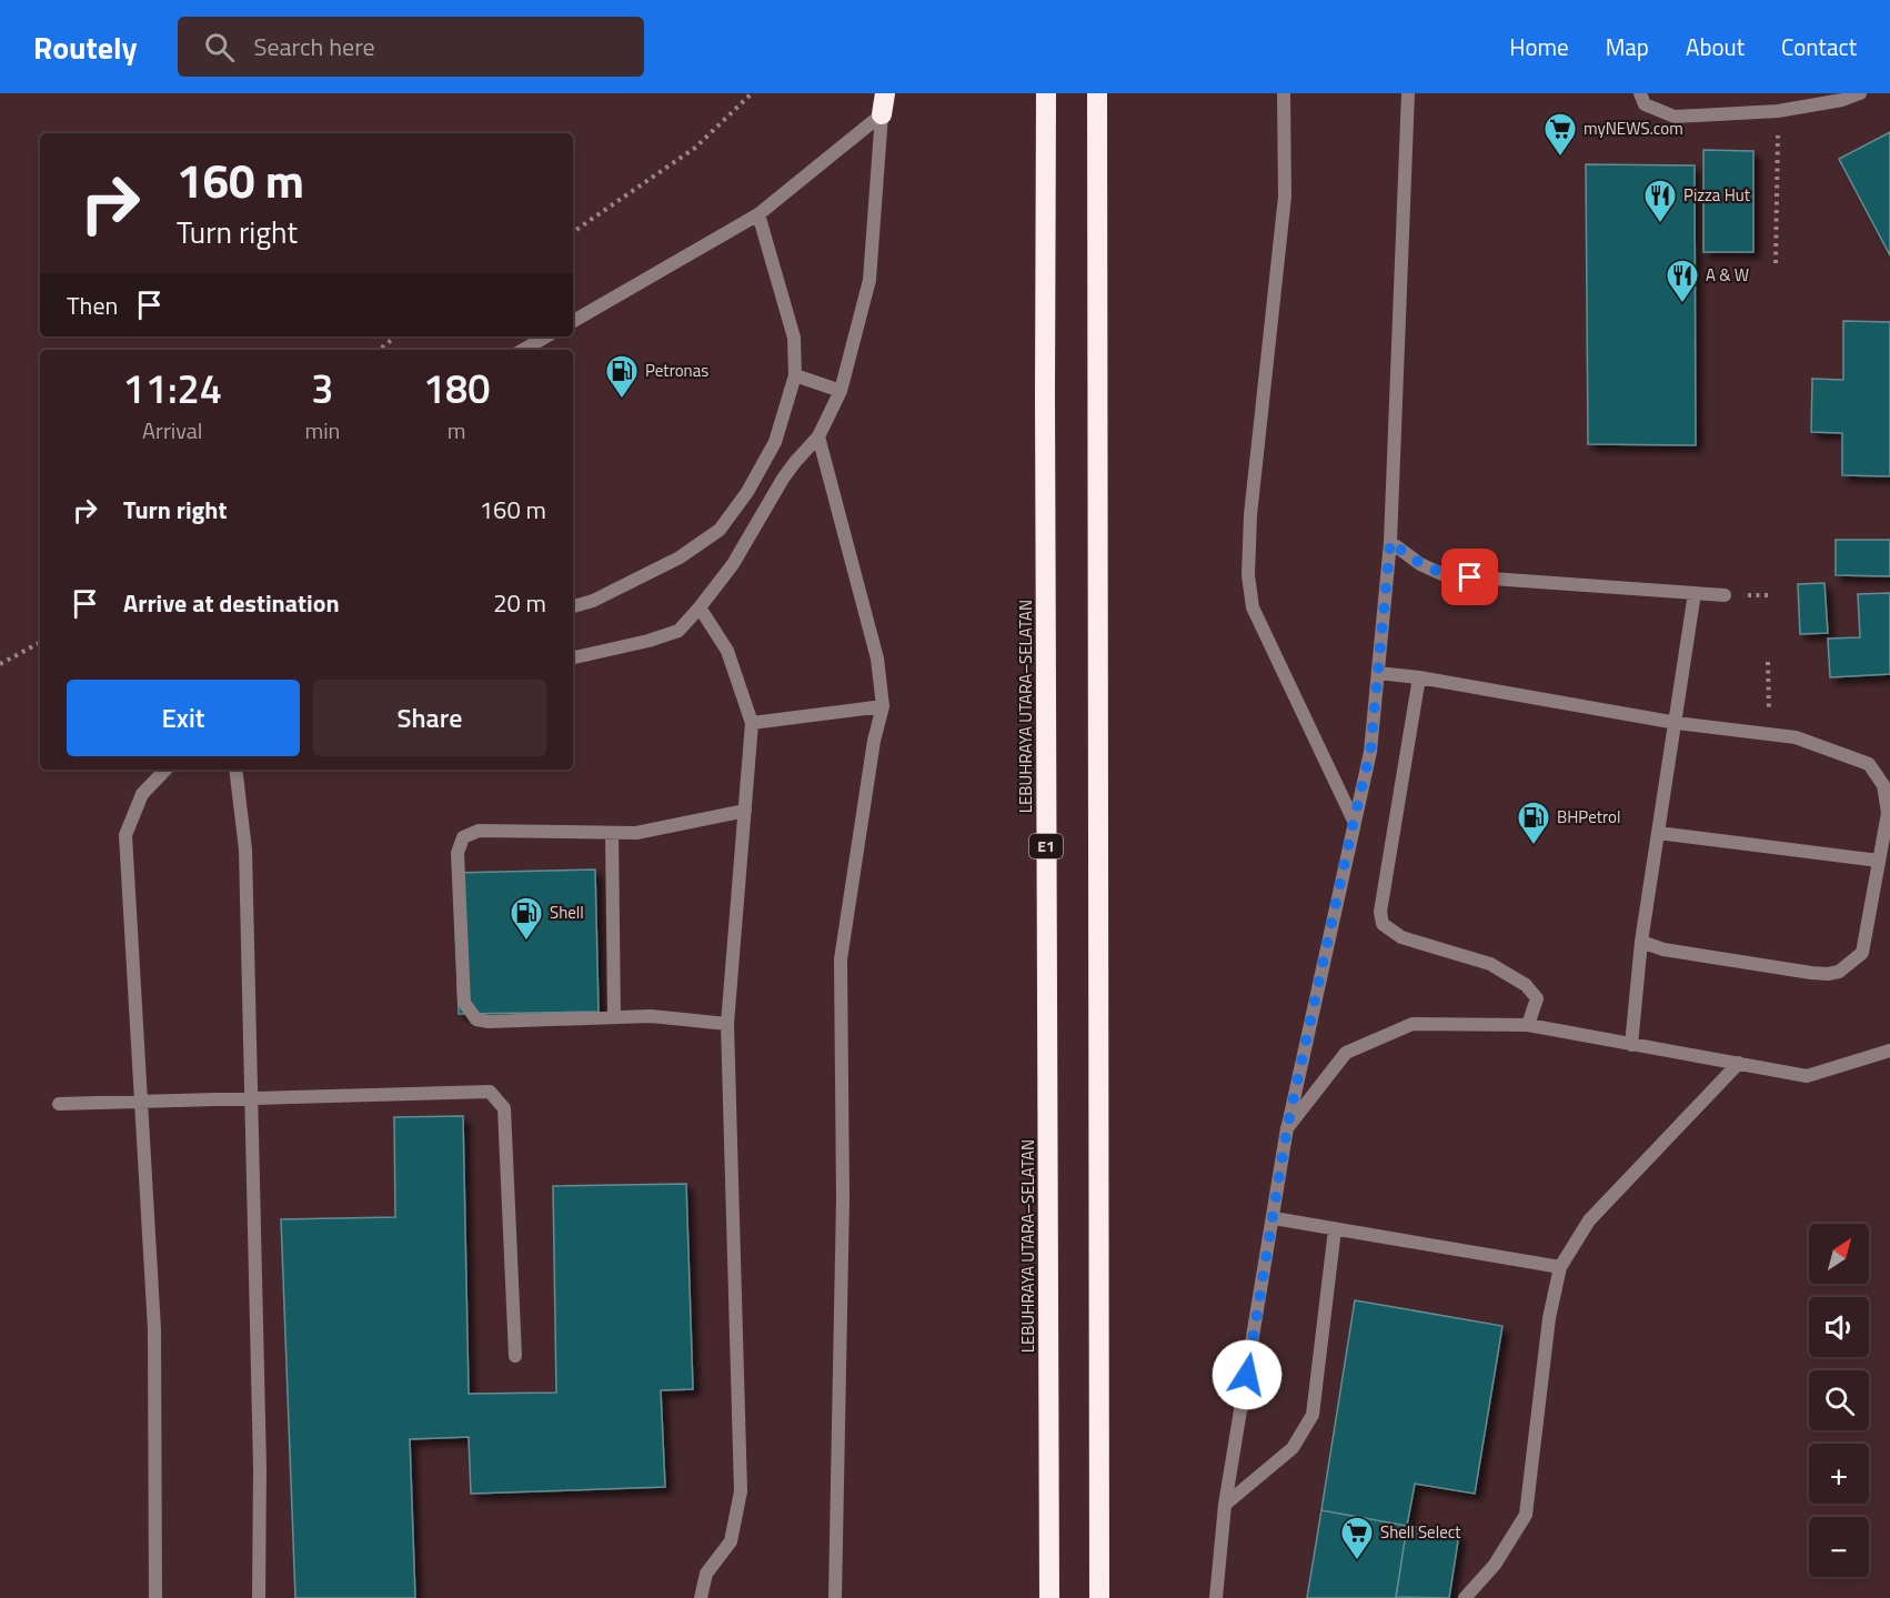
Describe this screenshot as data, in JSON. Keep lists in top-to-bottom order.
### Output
{
  "streets": {
    "highway": ["LEBUHRAYA UTARA–SELATAN", "E1"]
  },
  "places": {
    "supermarket": ["myNEWS.com", "Shell Select"],
    "restaurant": ["Pizza Hut", "A & W"],
    "fuel station": ["Petronas", "BHPetrol", "Shell"]
  },
  "north": "top right",
  "page": {
    "header": "Routely",
    "search": "Search here",
    "nav": [
      "Home",
      "Map",
      "About",
      "Contact"
    ],
    "turn": ["160 m", "Turn right"],
    "then": "Then",
    "eta": [
      "11:24",
      "Arrival",
      "3",
      "min",
      "180",
      "m"
    ],
    "list": [
      {
        "name": "Turn right",
        "value": "160 m"
      },
      {
        "name": "Arrive at destination",
        "value": "20 m"
      }
    ],
    "buttons": ["Exit", "Share"],
    "map_buttons": ["+", "−"]
  }
}
